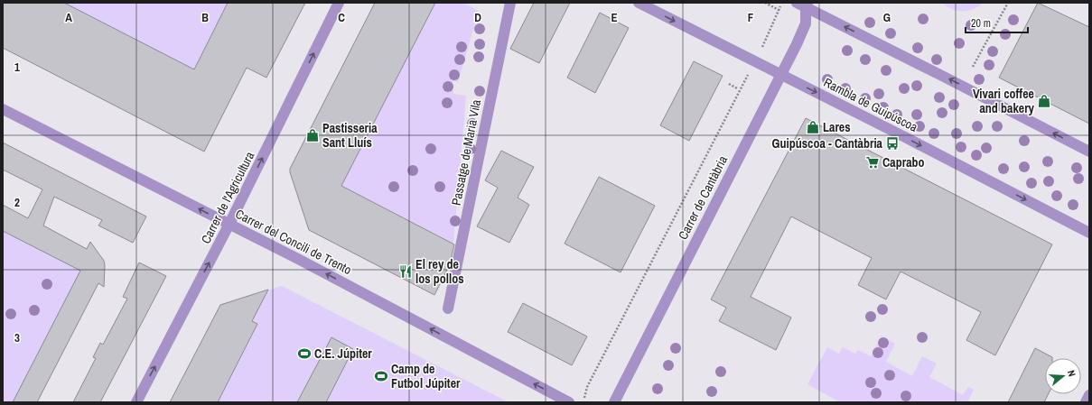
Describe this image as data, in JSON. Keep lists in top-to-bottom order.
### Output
{
  "streets": {
    "street": [
      "Rambla de Guipúscoa",
      "Passatge de Maria Vila",
      "Carrer de l'Agricultura",
      "Carrer de Cantàbria",
      "Carrer del Concili de Trento"
    ]
  },
  "crossings": [
    ["Rambla de Guipúscoa", "Carrer de Cantàbria"],
    ["Carrer de l'Agricultura", "Carrer del Concili de Trento"]
  ],
  "one_way": ["Carrer de l'Agricultura", "Carrer del Concili de Trento"],
  "places": {
    "shop": ["Vivari coffee and bakery", "Lares", "Pastisseria Sant Lluís"],
    "bus stop": ["Guipúscoa - Cantàbria"],
    "supermarket": ["Caprabo"],
    "restaurant": ["El rey de los pollos"],
    "sports": ["C.E. Júpiter", "Camp de Futbol Júpiter"]
  },
  "scale_bar": "20 m",
  "north": "right",
  "grid": {
    "columns": [
      "A",
      "B",
      "C",
      "D",
      "E",
      "F",
      "G"
    ],
    "rows": ["1", "2", "3"]
  }
}
